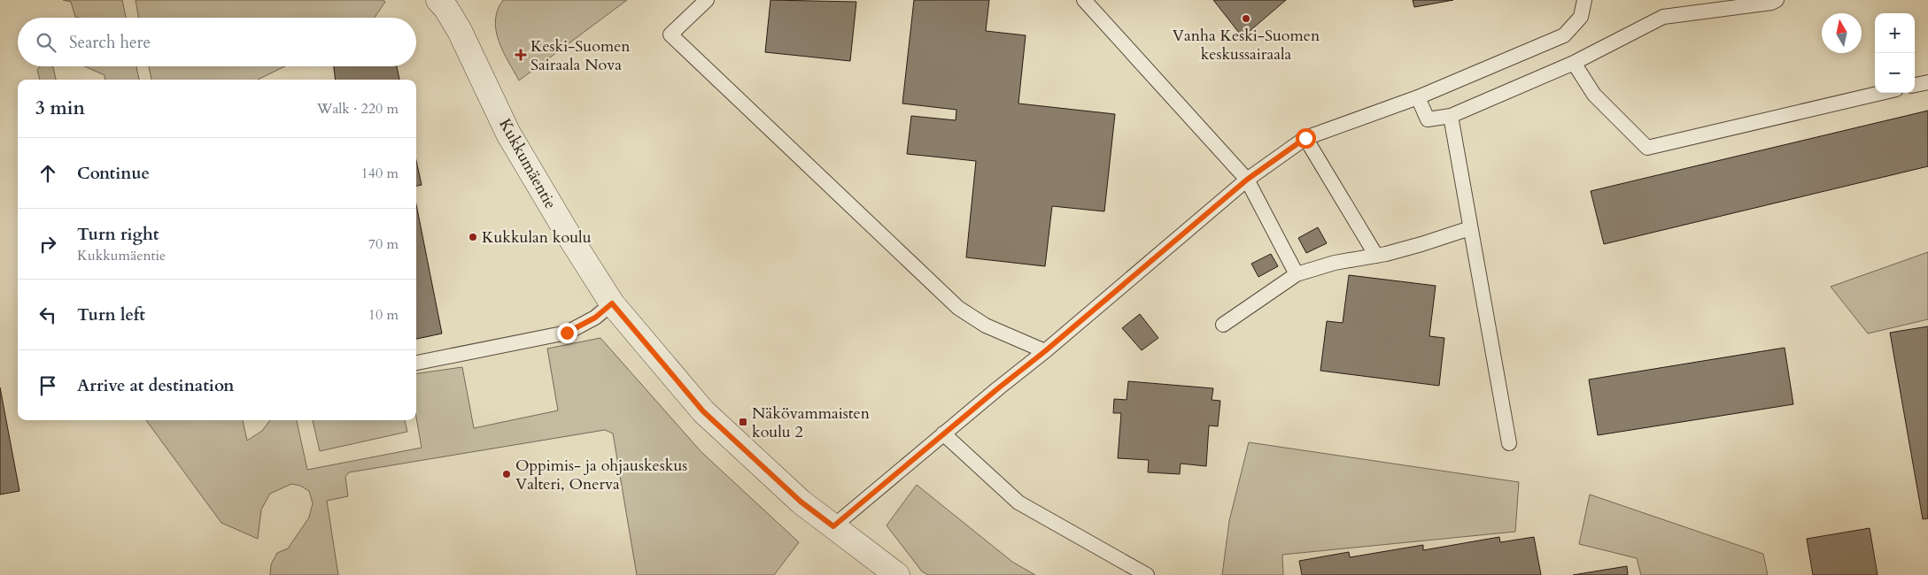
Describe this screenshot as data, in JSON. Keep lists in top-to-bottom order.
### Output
{
  "streets": {
    "street": ["Kukkumäentie"]
  },
  "places": {
    "other": ["Vanha Keski-Suomen keskussairaala", "Kukkulan koulu", "Oppimis- ja ohjauskeskus Valteri, Onerva"],
    "health": ["Keski-Suomen Sairaala Nova"],
    "transit": ["Näkövammaisten koulu 2"]
  },
  "north": "top",
  "page": {
    "map_buttons": ["+", "−"],
    "search": "Search here",
    "heading": ["3 min", "Walk · 220 m"],
    "list": [
      ["Continue", "140 m"],
      ["Turn right", "Kukkumäentie", "70 m"],
      ["Turn left", "10 m"],
      "Arrive at destination"
    ]
  }
}
